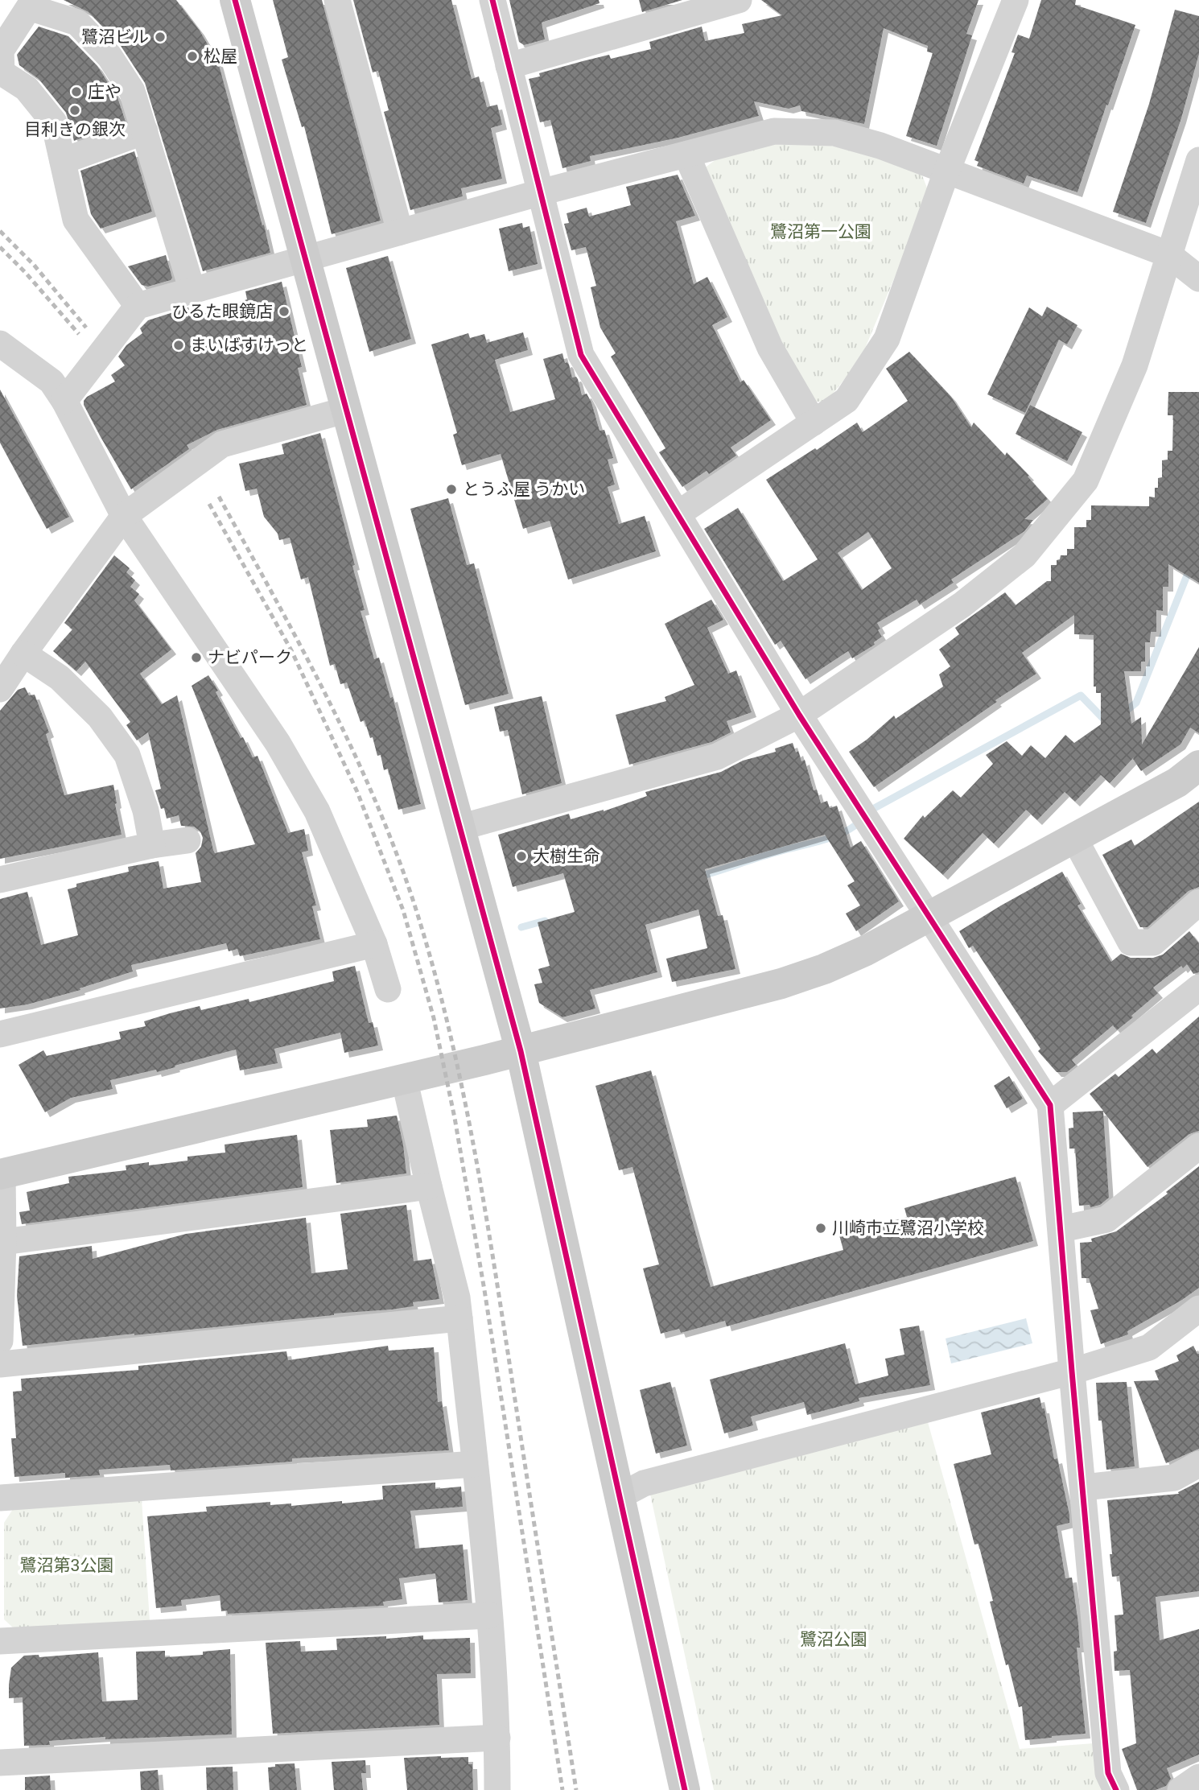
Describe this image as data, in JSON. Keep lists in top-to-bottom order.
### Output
{
  "parks": ["鷺沼第一公園", "鷺沼第3公園", "鷺沼公園"],
  "places": [
    "鷺沼ビル",
    "松屋",
    "庄や",
    "目利きの銀次",
    "ひるた眼鏡店",
    "まいばすけっと",
    "とうふ屋 うかい",
    "ナビパーク",
    "大樹生命",
    "川崎市立鷺沼小学校"
  ]
}
